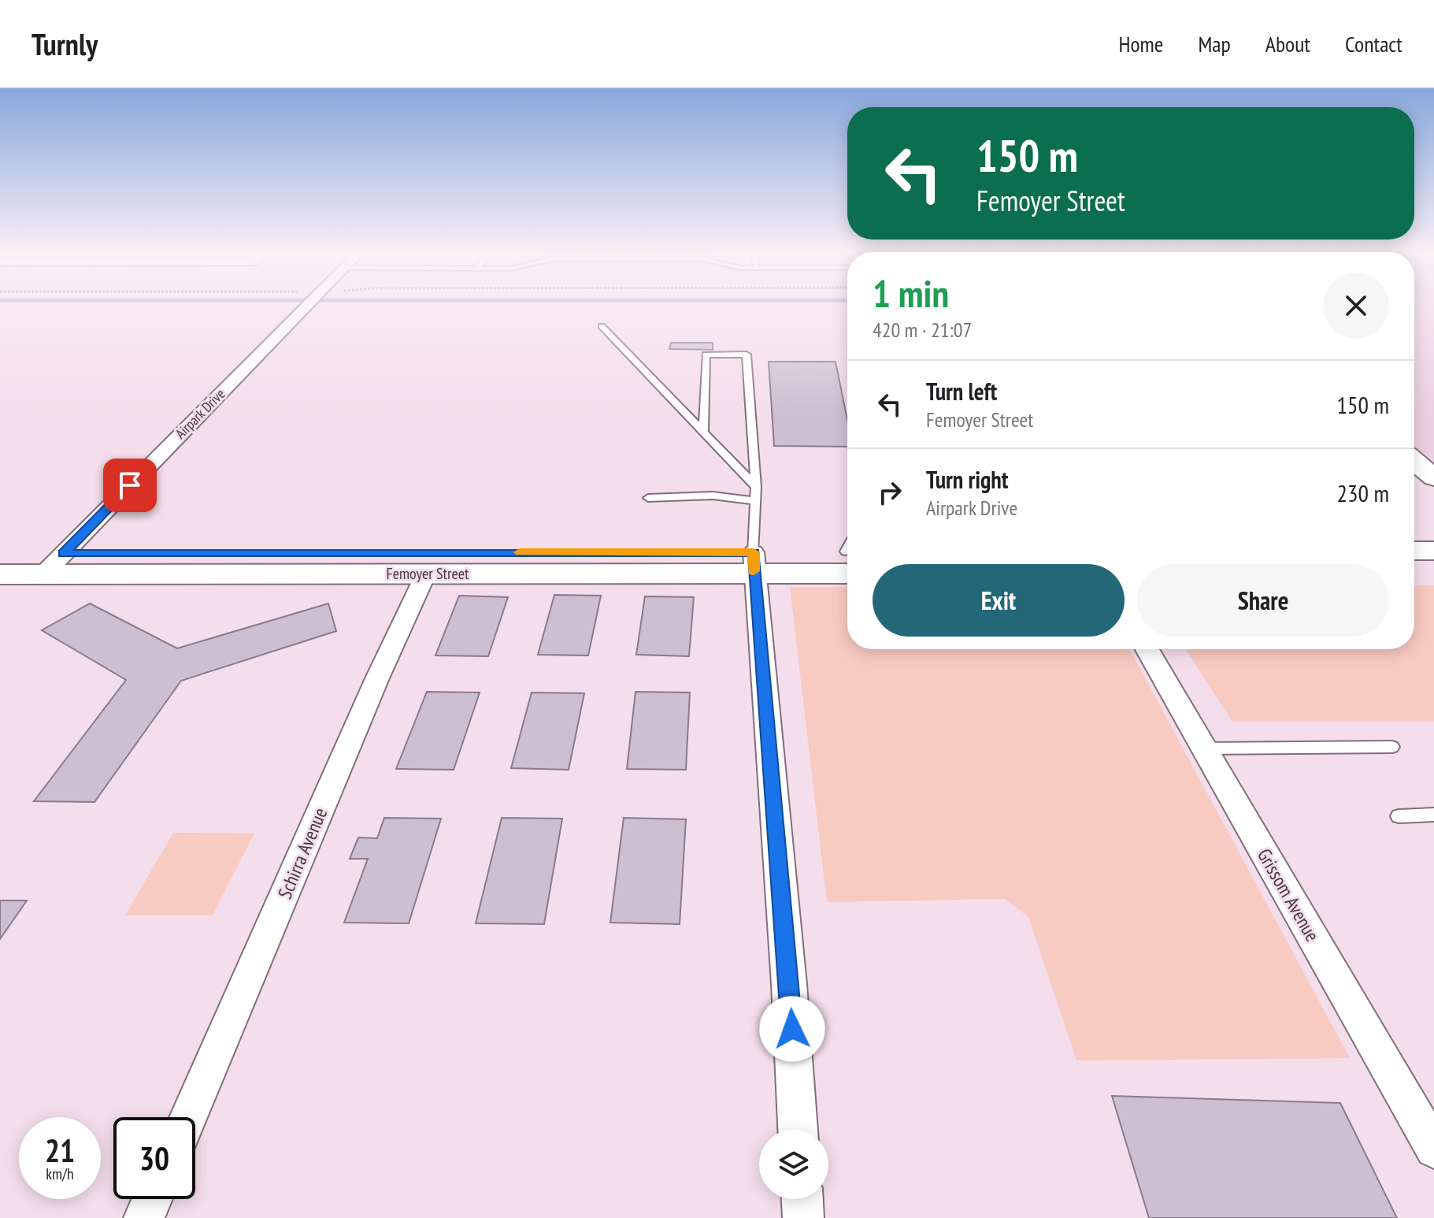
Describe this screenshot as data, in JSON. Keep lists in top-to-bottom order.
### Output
{
  "streets": {
    "street": [
      "Airpark Drive",
      "Femoyer Street",
      "Schirra Avenue",
      "Grissom Avenue"
    ]
  },
  "crossings": [
    ["Airpark Drive", "Femoyer Street"],
    ["Femoyer Street", "Schirra Avenue"]
  ],
  "page": {
    "header": "Turnly",
    "nav": [
      "Home",
      "Map",
      "About",
      "Contact"
    ],
    "turn": ["150 m", "Femoyer Street"],
    "heading": ["1 min", "420 m · 21:07"],
    "list": [
      {
        "name": "Turn left",
        "note": "Femoyer Street",
        "value": "150 m"
      },
      {
        "name": "Turn right",
        "note": "Airpark Drive",
        "value": "230 m"
      }
    ],
    "buttons": ["Exit", "Share"],
    "speed": "21 km/h",
    "limit": "30"
  }
}
